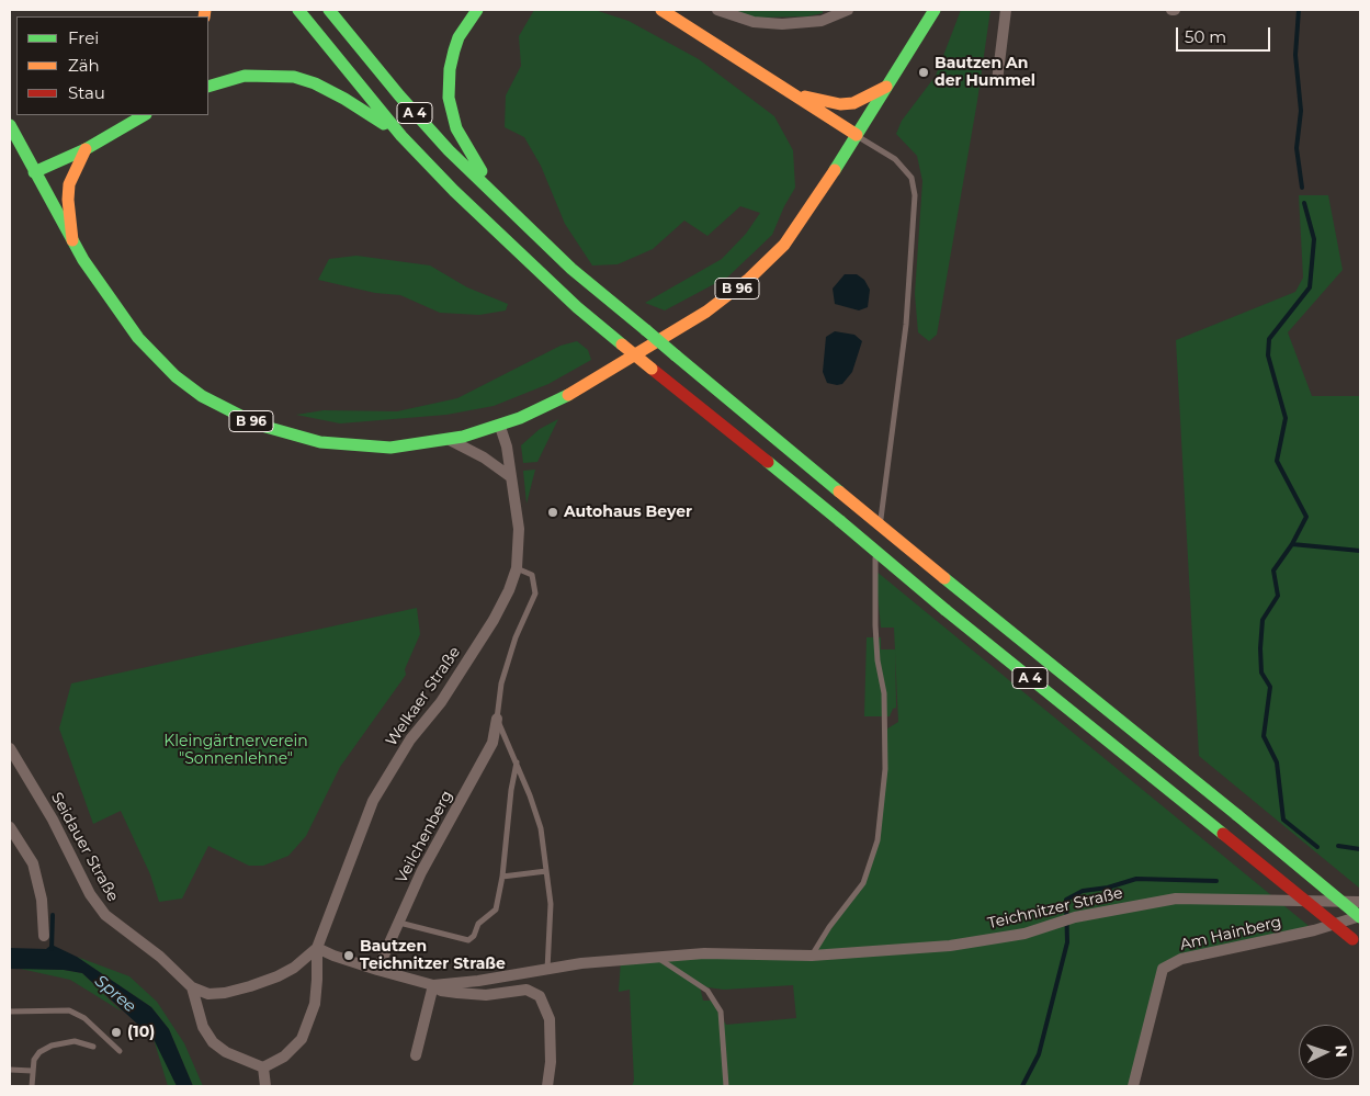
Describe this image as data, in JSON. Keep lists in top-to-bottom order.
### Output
{
  "streets": {
    "main road": ["A 4", "B 96"],
    "street": [
      "Welkaer Straße",
      "Veilchenberg",
      "Seidauer Straße",
      "Teichnitzer Straße",
      "Am Hainberg"
    ]
  },
  "crossings": [
    ["A 4", "Am Hainberg"],
    ["B 96", "Welkaer Straße"],
    ["Welkaer Straße", "Teichnitzer Straße"],
    ["Veilchenberg", "Teichnitzer Straße"]
  ],
  "water": ["Spree"],
  "parks": ["Kleingärtnerverein \"Sonnenlehne\""],
  "places": [
    "Bautzen An der Hummel",
    "Autohaus Beyer",
    "Bautzen Teichnitzer Straße",
    "(10)"
  ],
  "legend": ["Frei", "Zäh", "Stau"],
  "scale_bar": "50 m",
  "north": "right"
}
